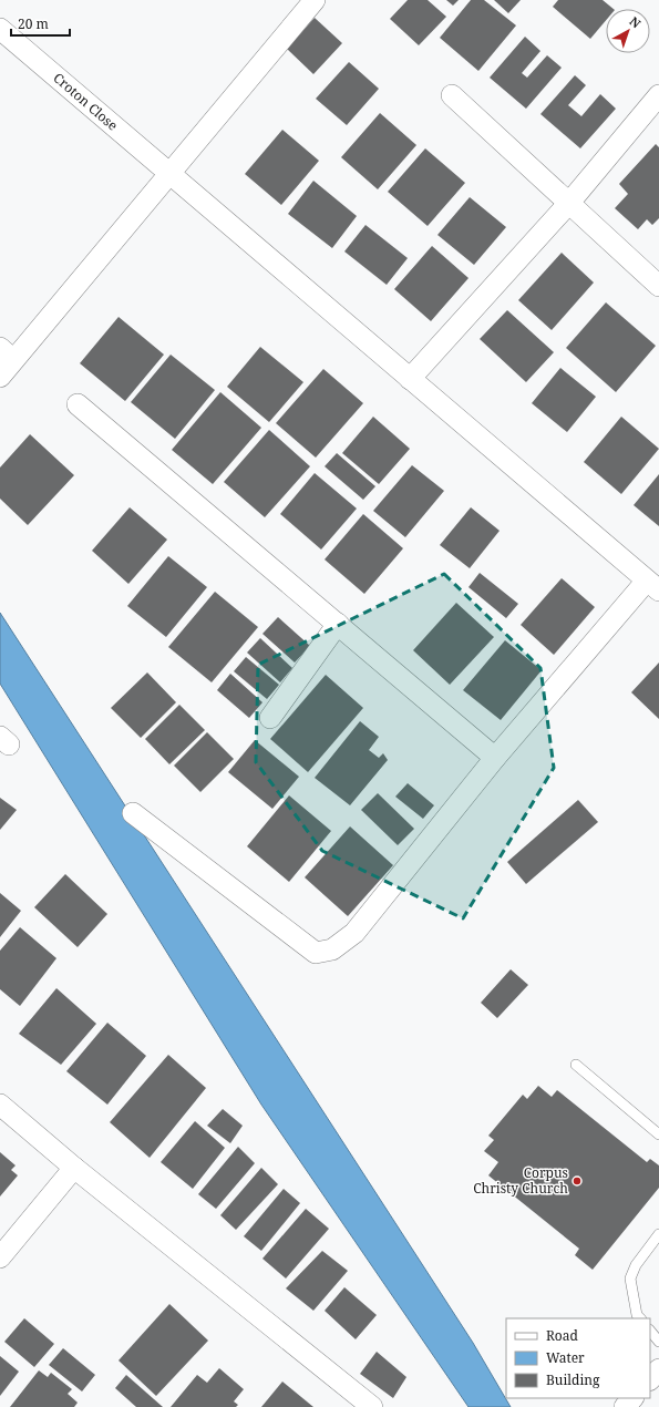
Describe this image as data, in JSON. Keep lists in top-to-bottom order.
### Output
{
  "streets": {
    "street": ["Croton Close"]
  },
  "places": ["Corpus Christy Church"],
  "legend": ["Road", "Water", "Building"],
  "scale_bar": "20 m",
  "north": "top right"
}
